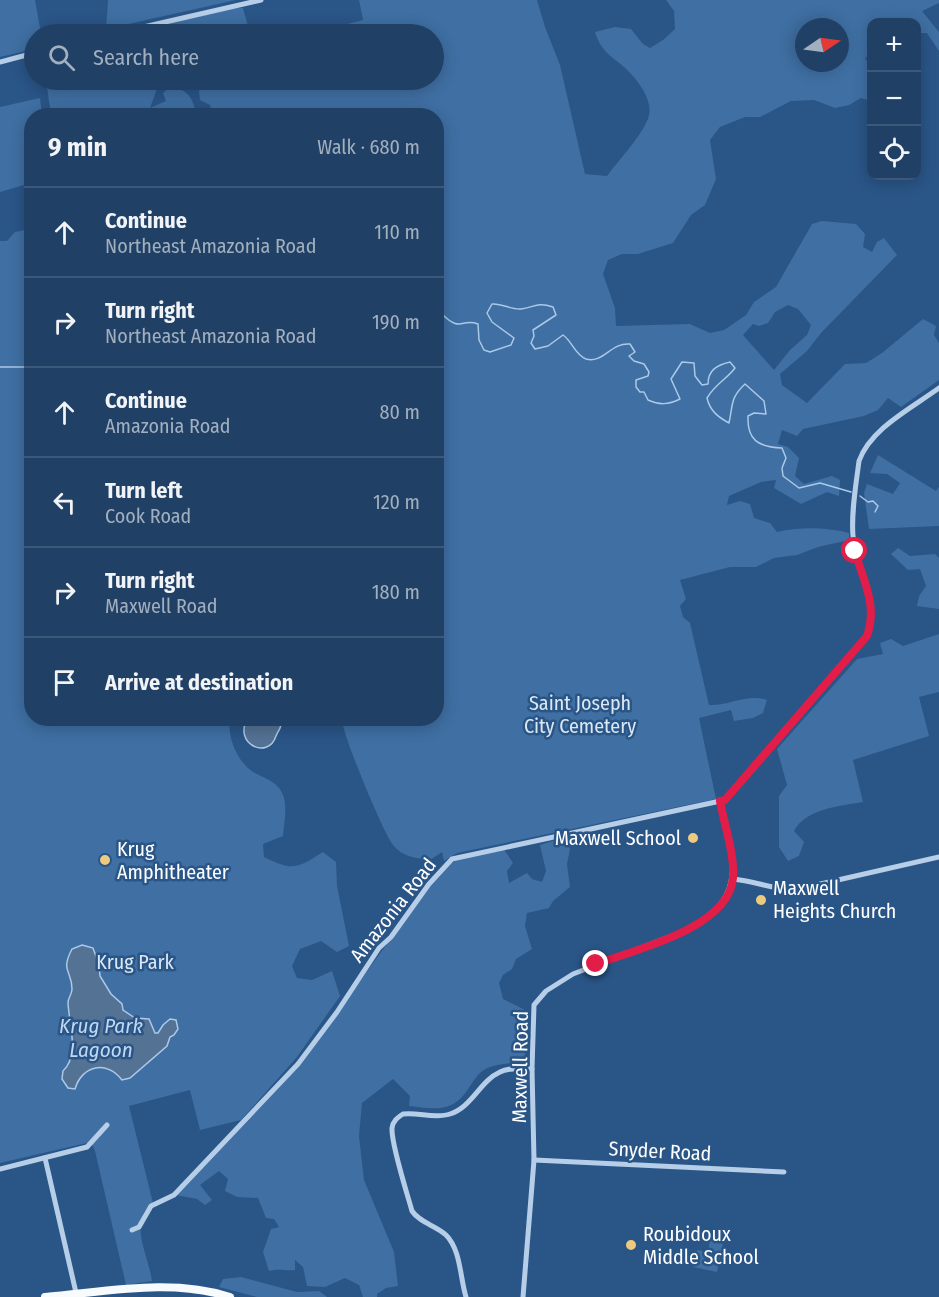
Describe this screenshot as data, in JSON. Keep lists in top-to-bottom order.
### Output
{
  "streets": {
    "street": ["Amazonia Road", "Maxwell Road", "Snyder Road"]
  },
  "crossings": [
    ["Maxwell Road", "Snyder Road"]
  ],
  "water": ["Krug Park Lagoon"],
  "parks": ["Saint Joseph City Cemetery", "Krug Park"],
  "places": [
    "Maxwell School",
    "Krug Amphitheater",
    "Maxwell Heights Church",
    "Roubidoux Middle School"
  ],
  "north": "right",
  "page": {
    "map_buttons": ["+", "−"],
    "search": "Search here",
    "heading": ["9 min", "Walk · 680 m"],
    "list": [
      ["Continue", "Northeast Amazonia Road", "110 m"],
      ["Turn right", "Northeast Amazonia Road", "190 m"],
      ["Continue", "Amazonia Road", "80 m"],
      ["Turn left", "Cook Road", "120 m"],
      ["Turn right", "Maxwell Road", "180 m"],
      "Arrive at destination"
    ]
  }
}
